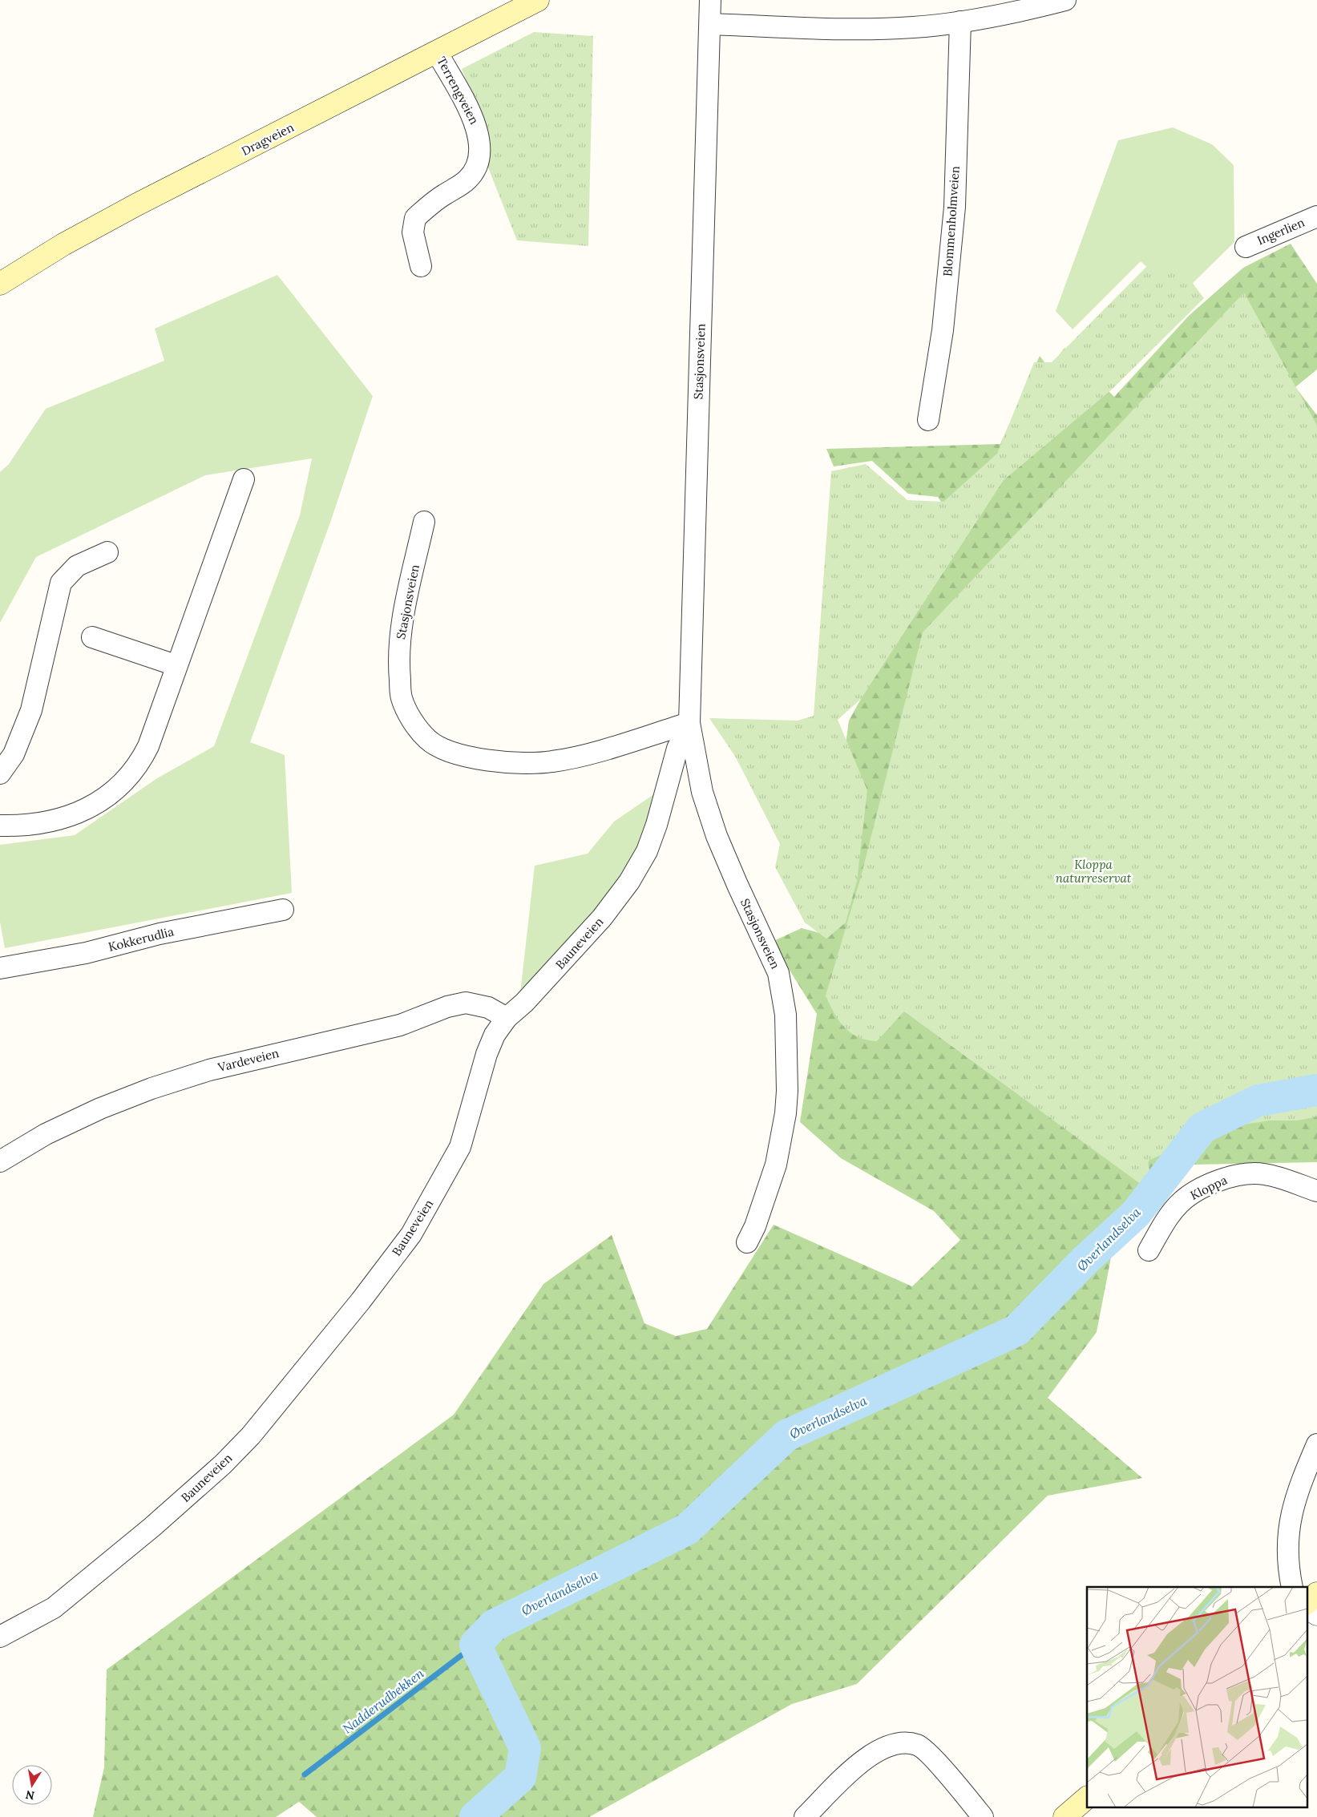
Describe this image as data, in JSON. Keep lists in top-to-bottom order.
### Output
{
  "streets": {
    "main road": ["Dragveien"],
    "street": [
      "Terrengveien",
      "Blommenholmveien",
      "Ingerlien",
      "Stasjonsveien",
      "Kokkerudlia",
      "Bauneveien",
      "Vardeveien",
      "Kloppa"
    ]
  },
  "crossings": [
    ["Terrengveien", "Dragveien"],
    ["Stasjonsveien", "Bauneveien"],
    ["Bauneveien", "Vardeveien"]
  ],
  "water": ["Øverlandselva", "Nadderudbekken"],
  "parks": ["Kloppa naturreservat"],
  "north": "bottom"
}
